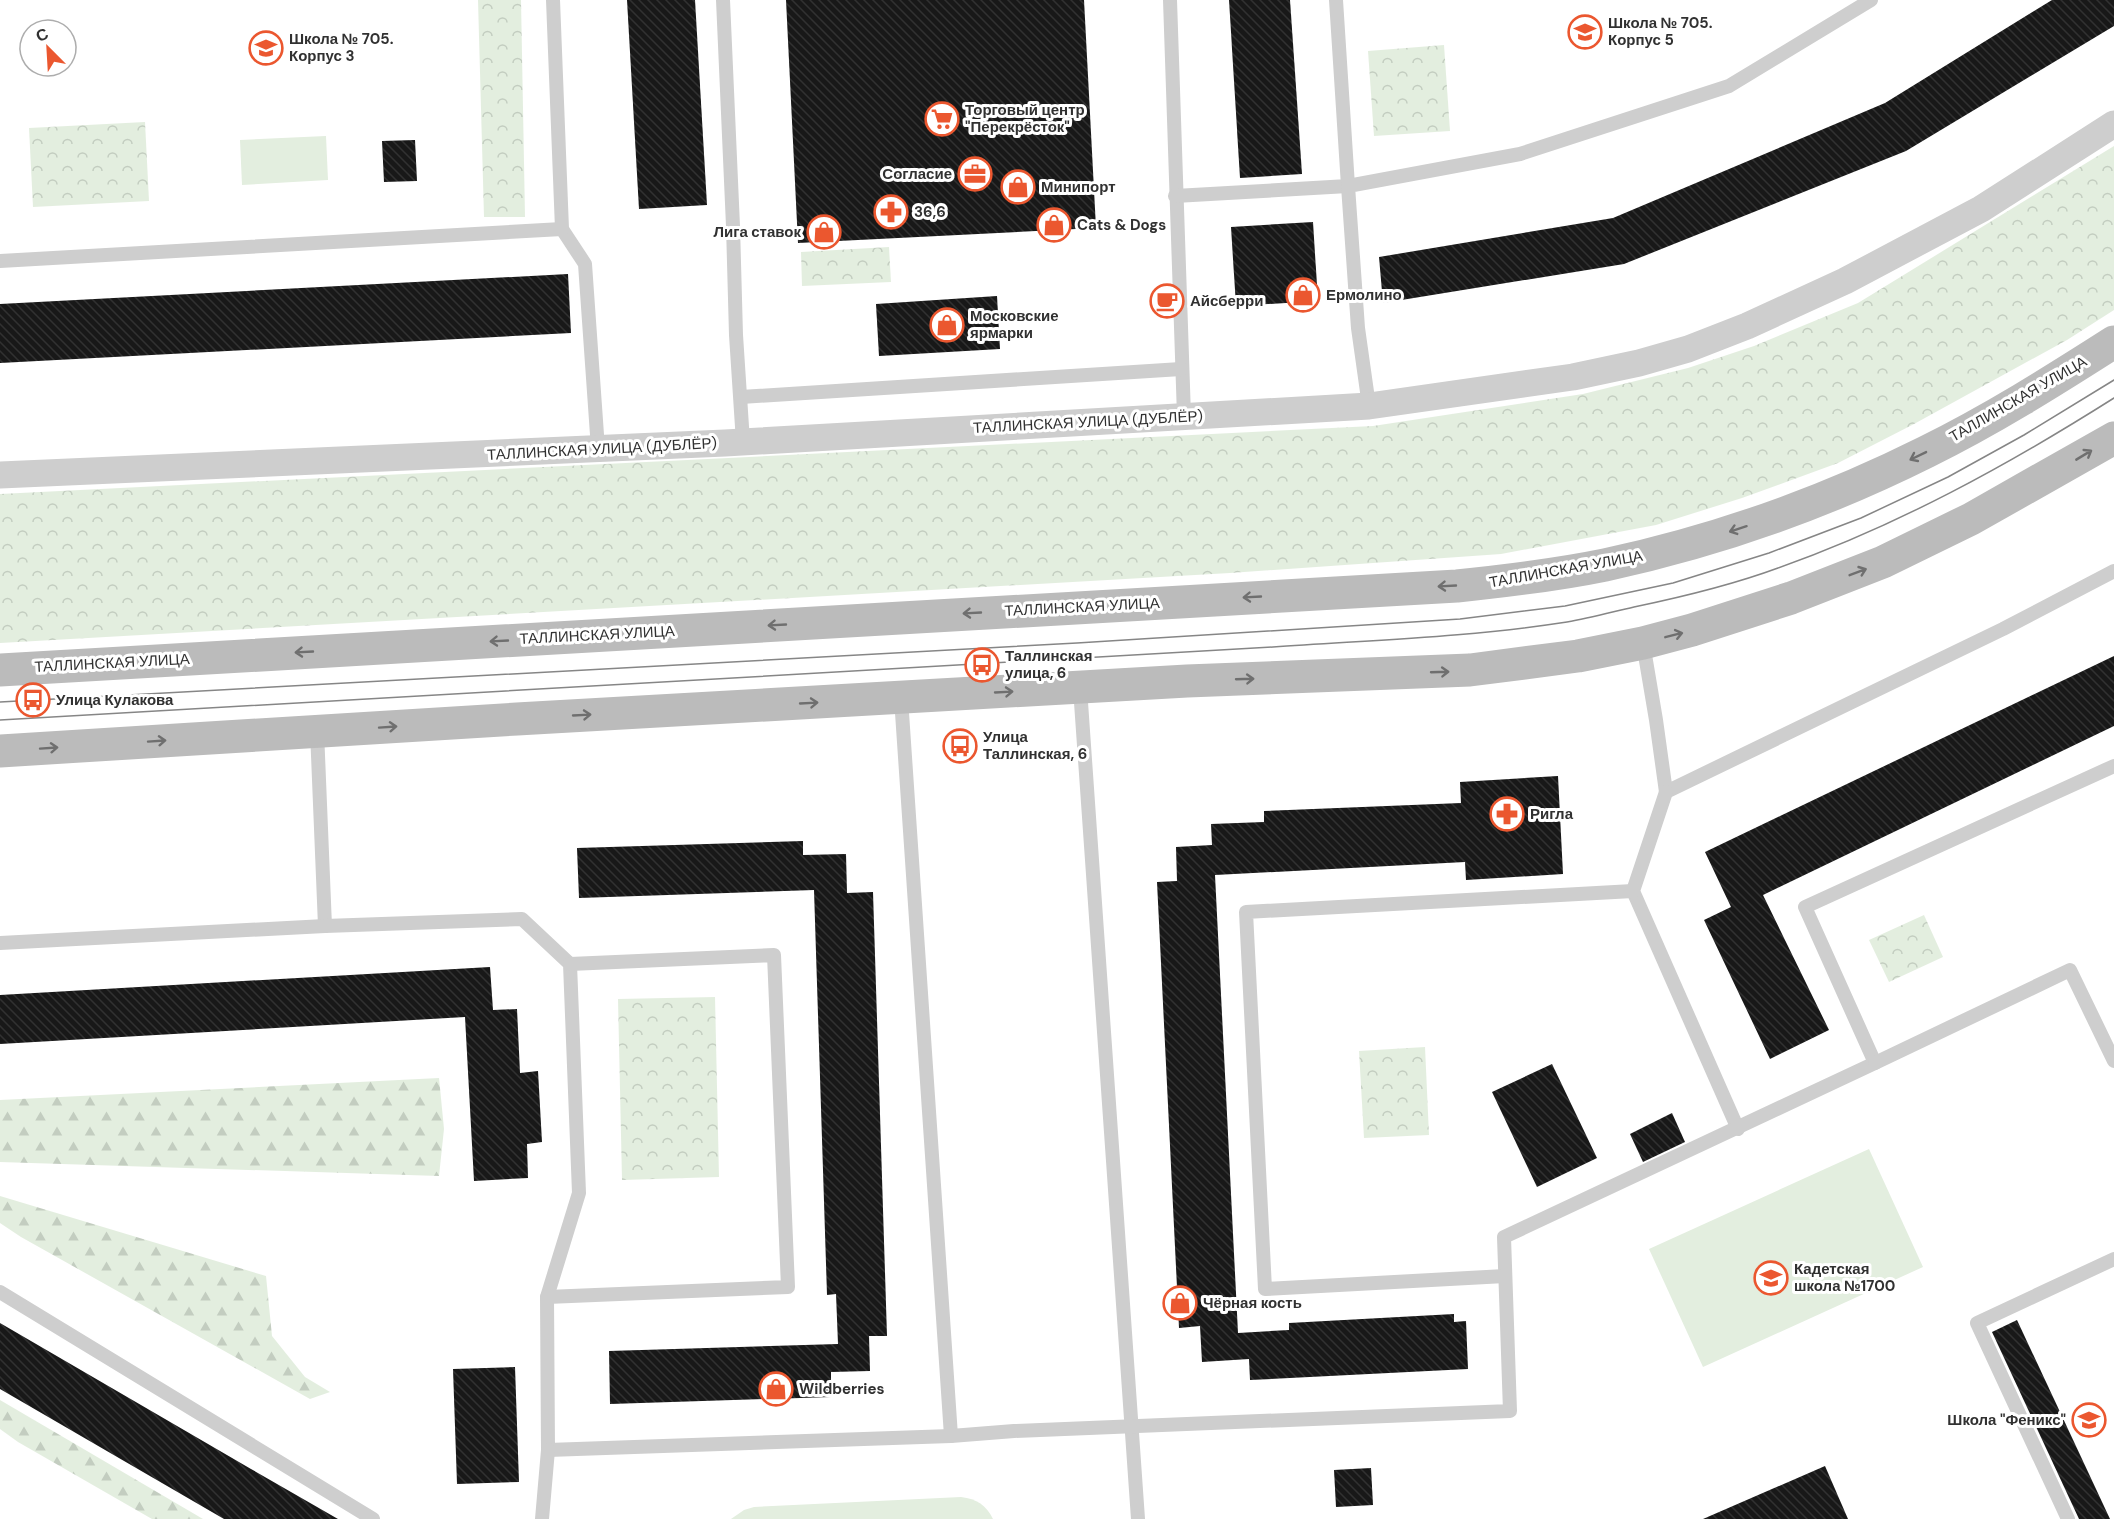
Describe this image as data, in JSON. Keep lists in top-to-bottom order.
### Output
{
  "streets": {
    "main road": ["ТАЛЛИНСКАЯ УЛИЦА"],
    "street": ["ТАЛЛИНСКАЯ УЛИЦА (ДУБЛЁР)"]
  },
  "places": {
    "school or university": [
      "Школа № 705. Корпус 5",
      "Школа № 705. Корпус 3",
      "Кадетская школа №1700",
      "Школа \"Феникс\""
    ],
    "supermarket": ["Торговый центр \"Перекрёсток\""],
    "office": ["Согласие"],
    "shop": [
      "Минипорт",
      "Cats & Dogs",
      "Лига ставок",
      "Ермолино",
      "Московские ярмарки",
      "Чёрная кость",
      "Wildberries"
    ],
    "pharmacy": ["36,6", "Ригла"],
    "cafe": ["Айсберри"],
    "bus stop": ["Таллинская улица, 6", "Улица Кулакова", "Улица Таллинская, 6"]
  },
  "north": "top left"
}
